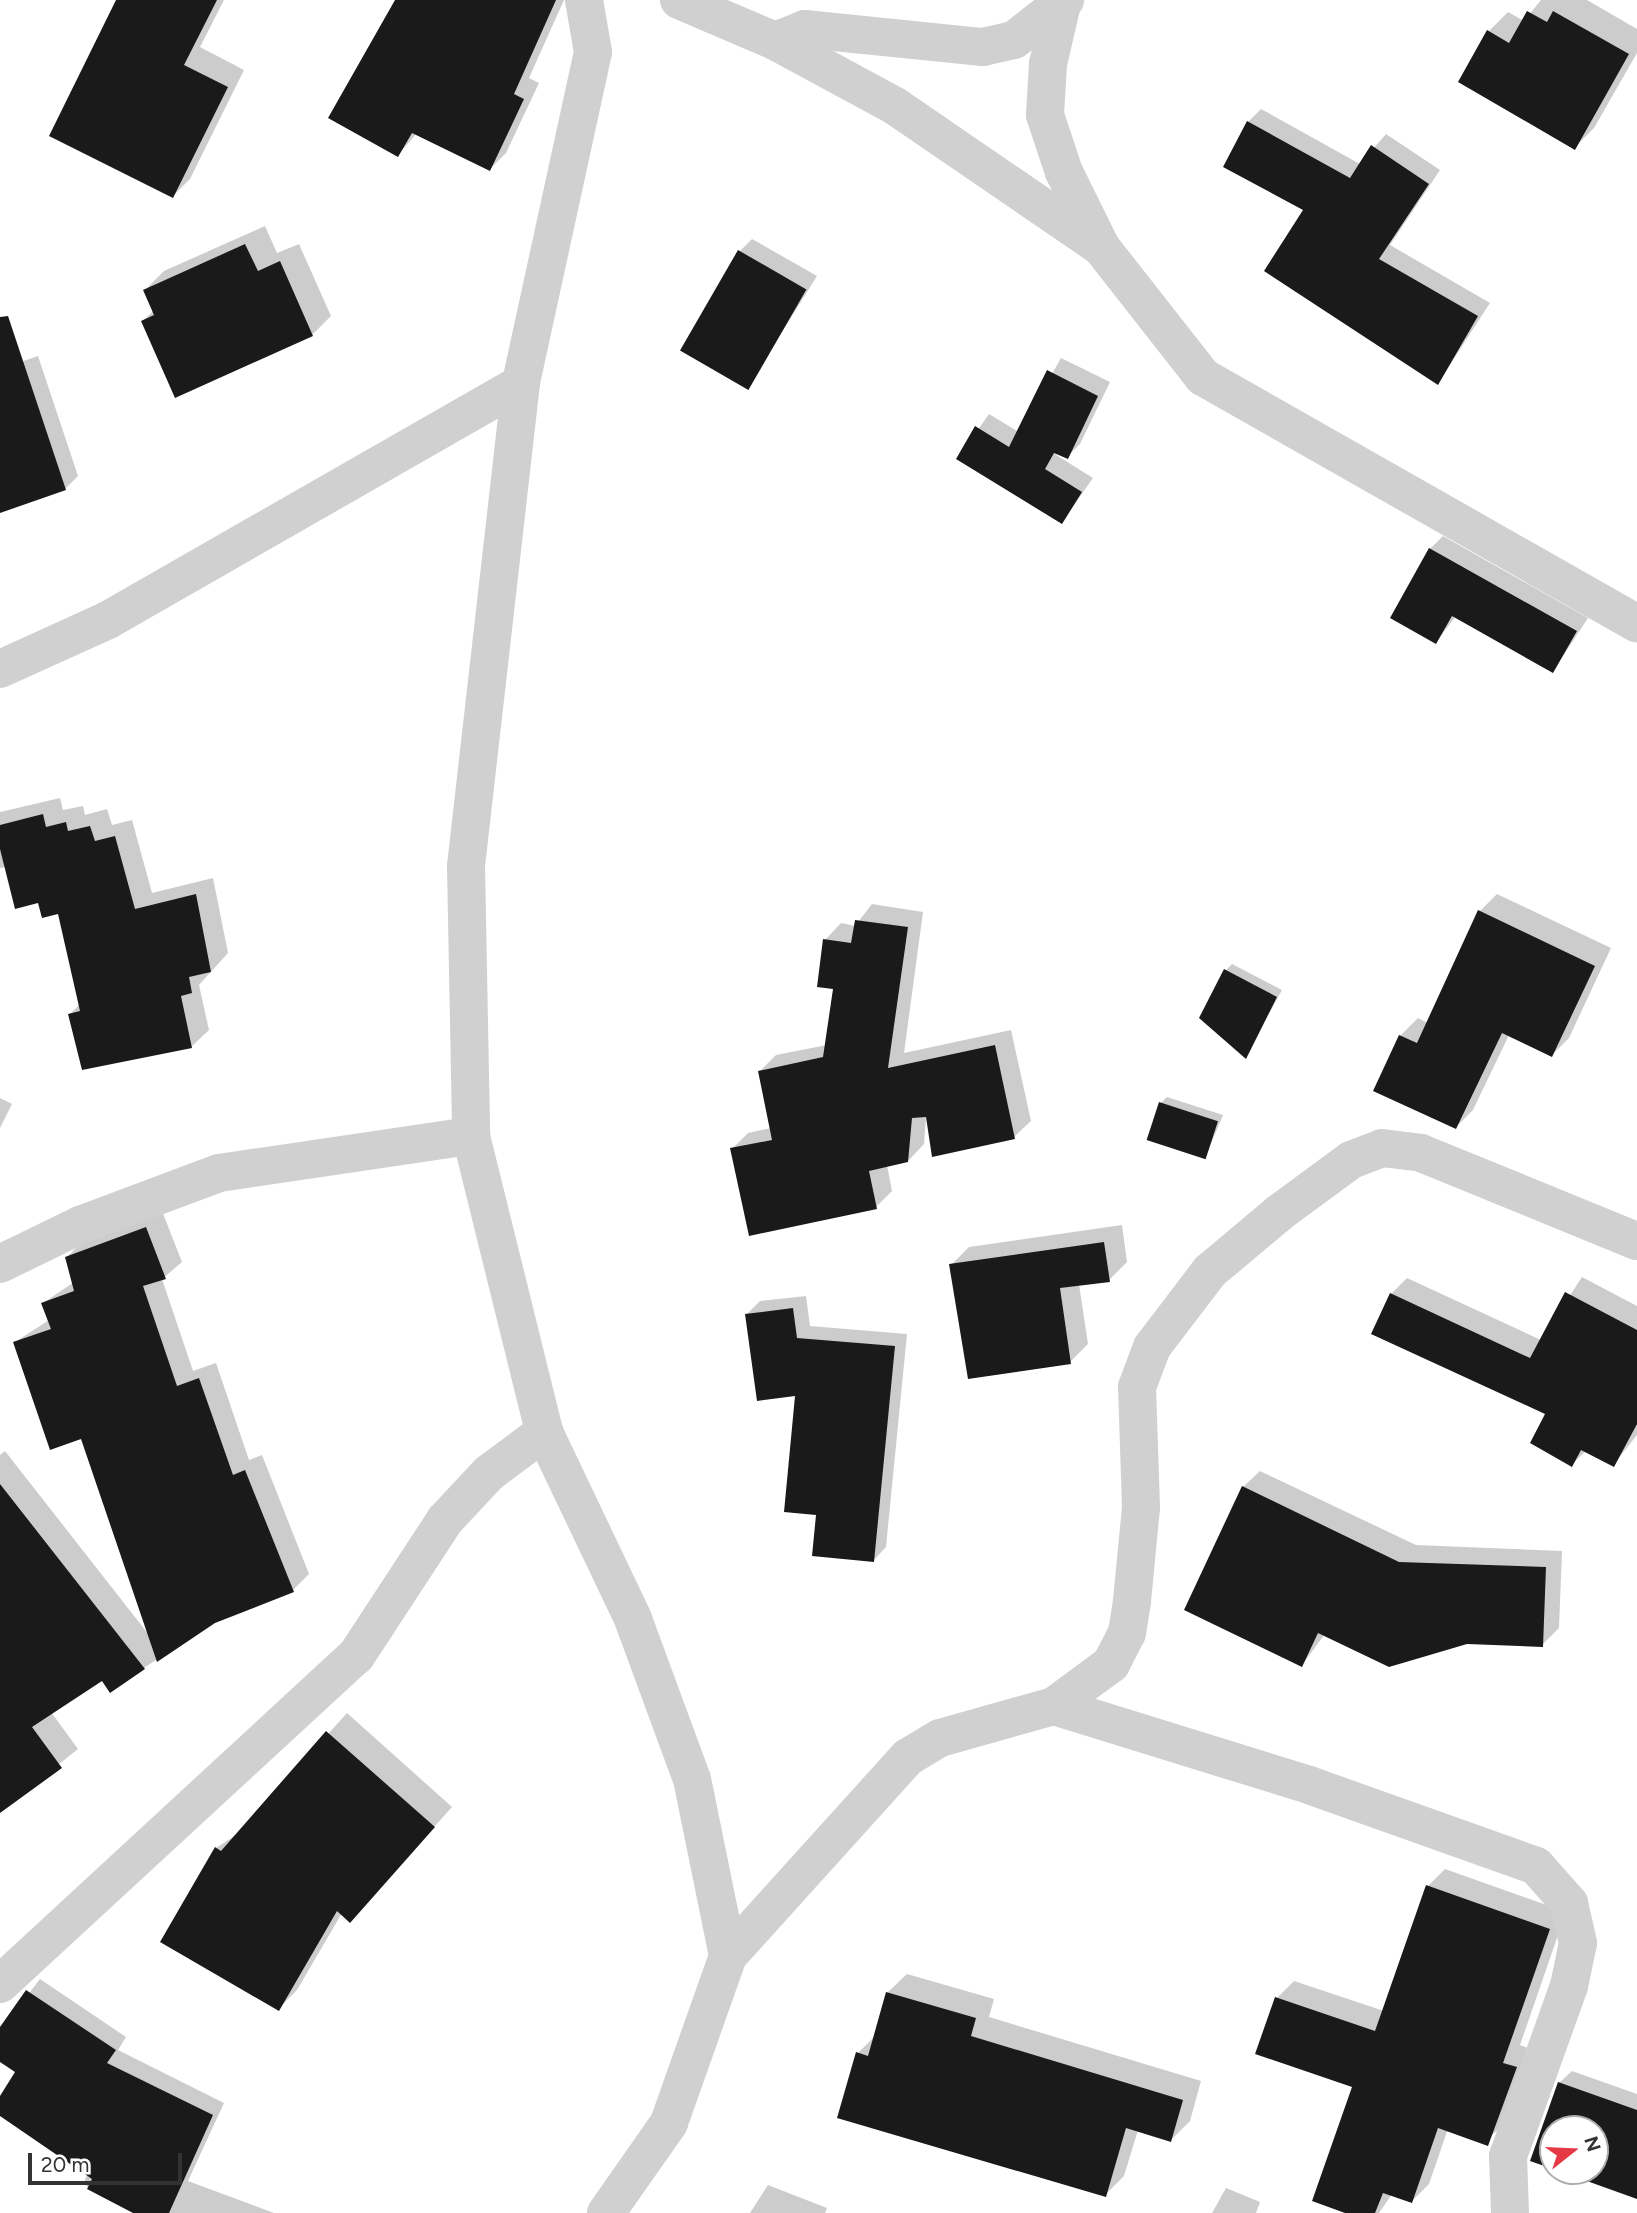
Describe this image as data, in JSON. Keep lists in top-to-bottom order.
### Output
{
  "scale_bar": "20 m",
  "north": "right"
}
